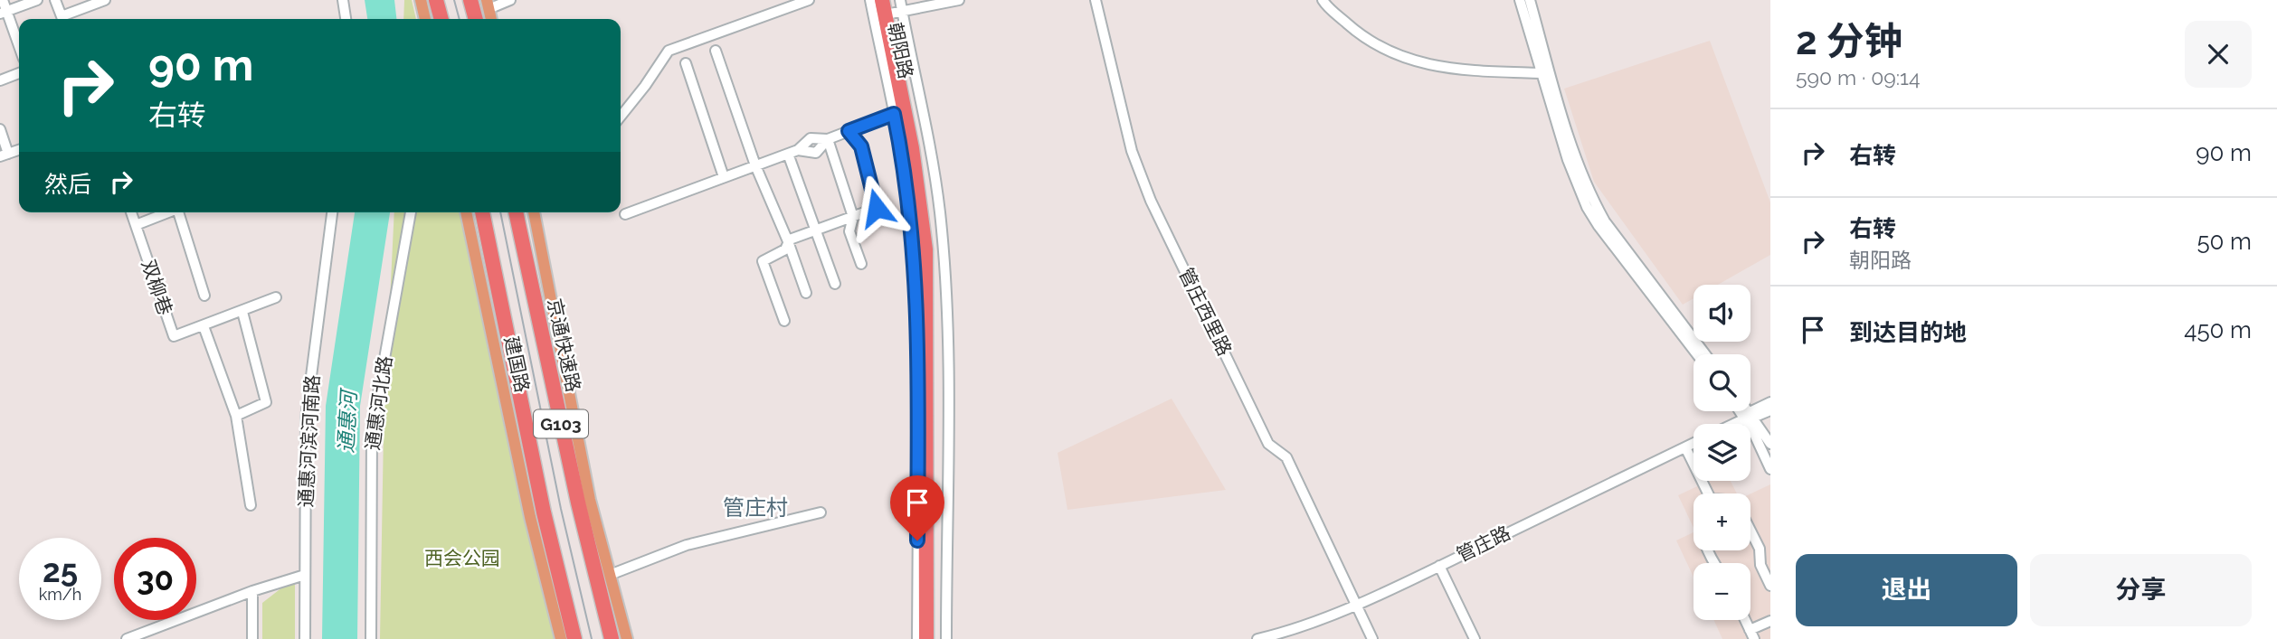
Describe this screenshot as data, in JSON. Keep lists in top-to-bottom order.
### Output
{
  "streets": {
    "highway": ["朝阳路", "京通快速路", "G103"],
    "main road": ["建国路"],
    "street": [
      "双柳巷",
      "管庄西里路",
      "通惠河北路",
      "通惠河滨河南路",
      "管庄路"
    ]
  },
  "crossings": [
    ["管庄西里路", "管庄路"]
  ],
  "districts": ["管庄村"],
  "water": ["通惠河"],
  "parks": ["西会公园"],
  "page": {
    "heading": ["2 分钟", "590 m · 09:14"],
    "turn": ["90 m", "右转"],
    "list": [
      {
        "name": "右转",
        "value": "90 m"
      },
      {
        "name": "右转",
        "note": "朝阳路",
        "value": "50 m"
      },
      {
        "name": "到达目的地",
        "value": "450 m"
      }
    ],
    "then": "然后",
    "map_buttons": ["+", "−"],
    "speed": "25 km/h",
    "limit": "30",
    "buttons": ["退出", "分享"]
  }
}
